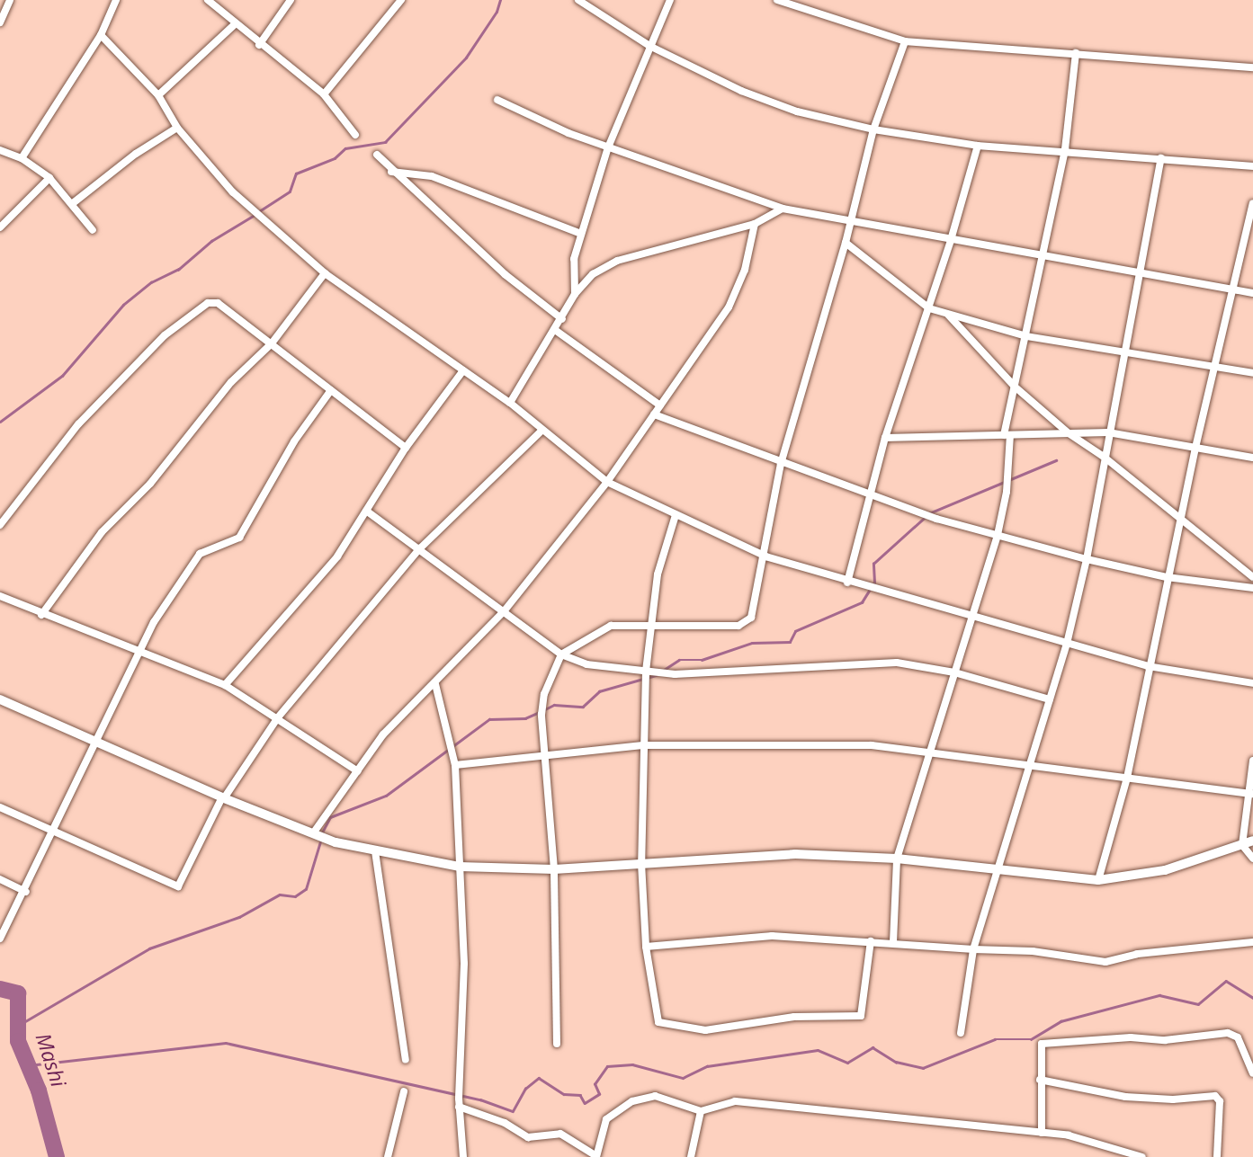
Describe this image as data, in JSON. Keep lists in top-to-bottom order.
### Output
{
  "water": ["Mashi"]
}
